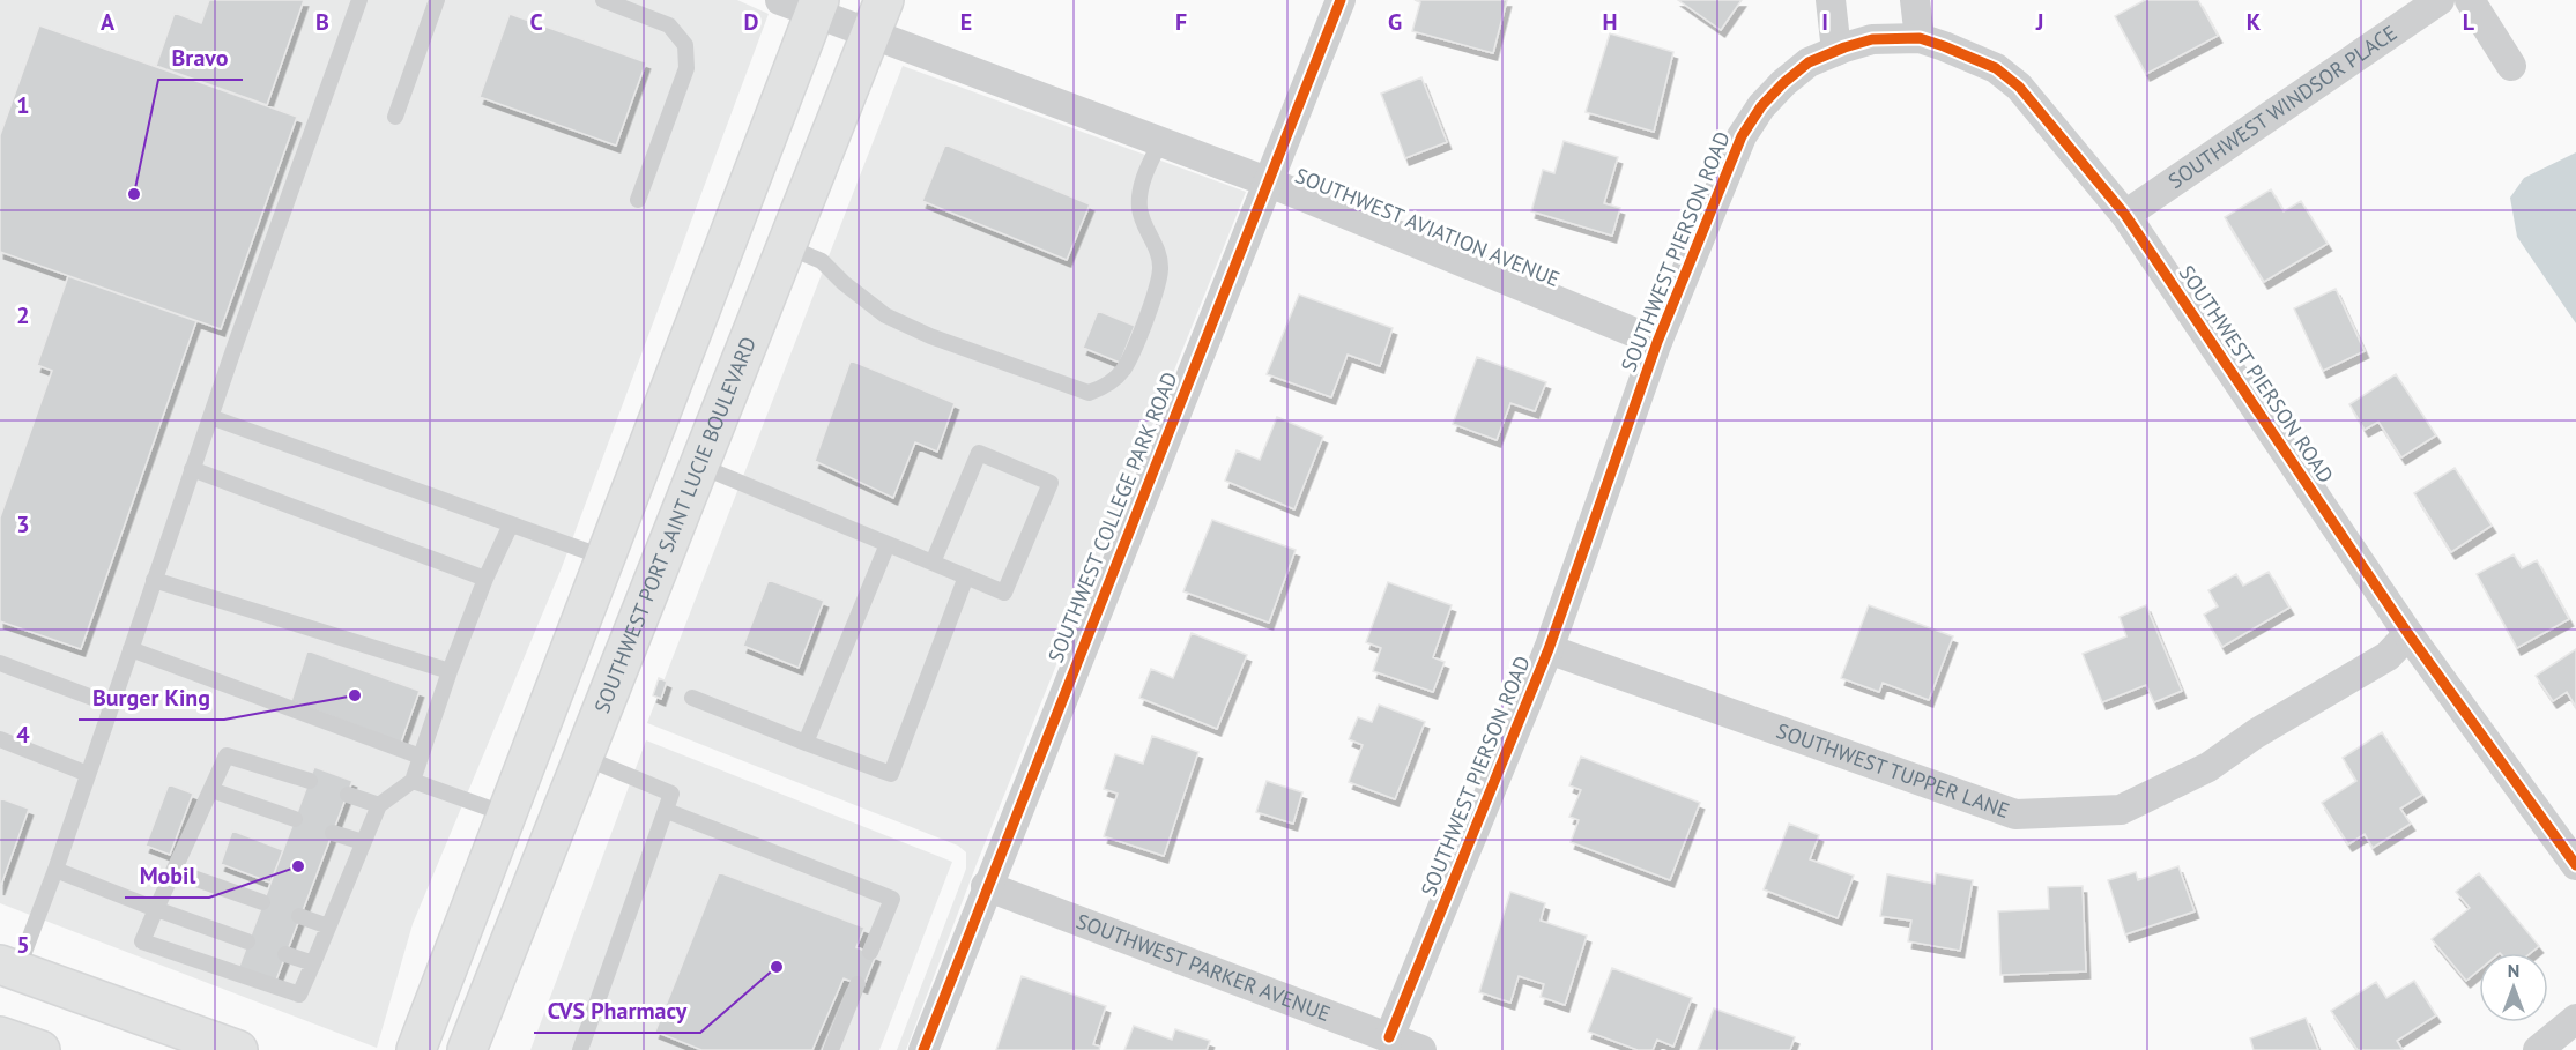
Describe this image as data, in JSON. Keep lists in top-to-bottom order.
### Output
{
  "streets": {
    "main road": ["SOUTHWEST PORT SAINT LUCIE BOULEVARD"],
    "street": [
      "SOUTHWEST WINDSOR PLACE",
      "SOUTHWEST AVIATION AVENUE",
      "SOUTHWEST PIERSON ROAD",
      "SOUTHWEST COLLEGE PARK ROAD",
      "SOUTHWEST TUPPER LANE",
      "SOUTHWEST PARKER AVENUE"
    ]
  },
  "crossings": [
    ["SOUTHWEST WINDSOR PLACE", "SOUTHWEST PIERSON ROAD"],
    ["SOUTHWEST AVIATION AVENUE", "SOUTHWEST PIERSON ROAD"],
    ["SOUTHWEST AVIATION AVENUE", "SOUTHWEST COLLEGE PARK ROAD"],
    ["SOUTHWEST AVIATION AVENUE", "SOUTHWEST PORT SAINT LUCIE BOULEVARD"],
    ["SOUTHWEST PIERSON ROAD", "SOUTHWEST TUPPER LANE"],
    ["SOUTHWEST PIERSON ROAD", "SOUTHWEST PARKER AVENUE"],
    ["SOUTHWEST COLLEGE PARK ROAD", "SOUTHWEST PARKER AVENUE"]
  ],
  "places": [
    "Bravo",
    "Burger King",
    "Mobil",
    "CVS Pharmacy"
  ],
  "north": "top",
  "grid": {
    "columns": [
      "A",
      "B",
      "C",
      "D",
      "E",
      "F",
      "G",
      "H",
      "I",
      "J",
      "K",
      "L"
    ],
    "rows": [
      "1",
      "2",
      "3",
      "4",
      "5"
    ]
  }
}
